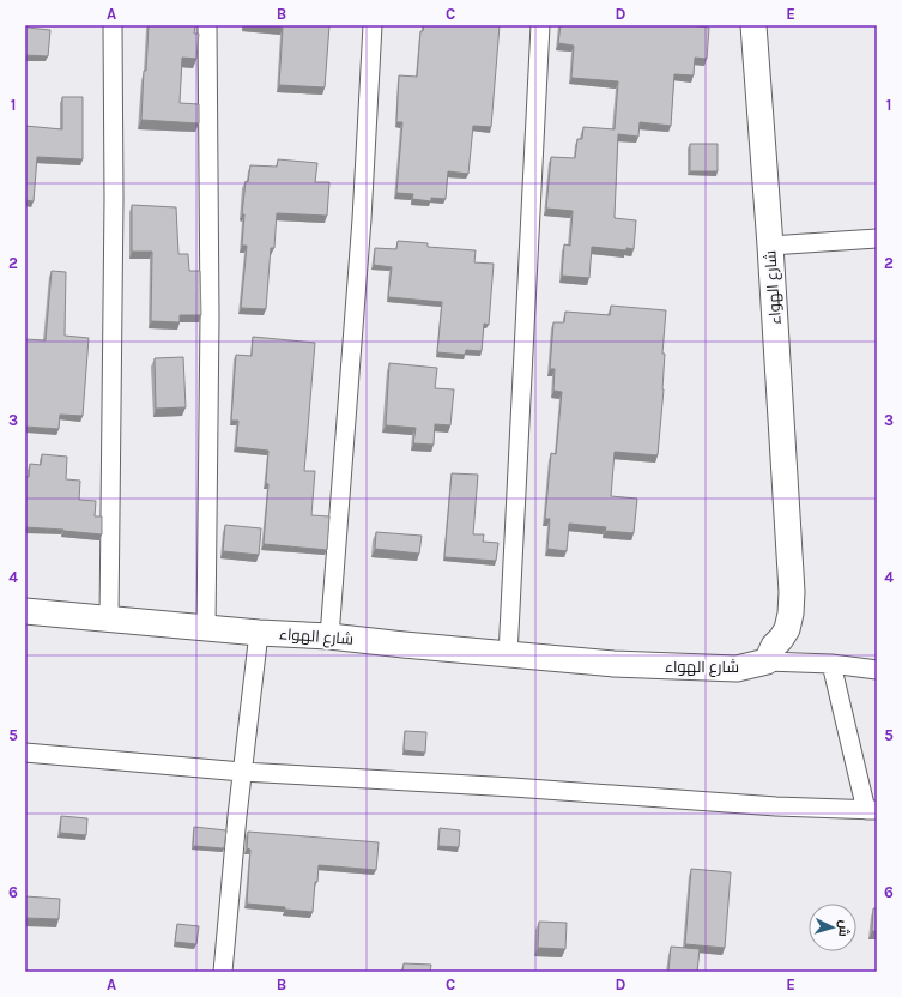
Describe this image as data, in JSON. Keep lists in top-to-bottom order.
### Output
{
  "streets": {
    "street": ["شارع الهواء"]
  },
  "north": "right",
  "grid": {
    "columns": [
      "A",
      "B",
      "C",
      "D",
      "E"
    ],
    "rows": [
      "1",
      "2",
      "3",
      "4",
      "5",
      "6"
    ]
  }
}
